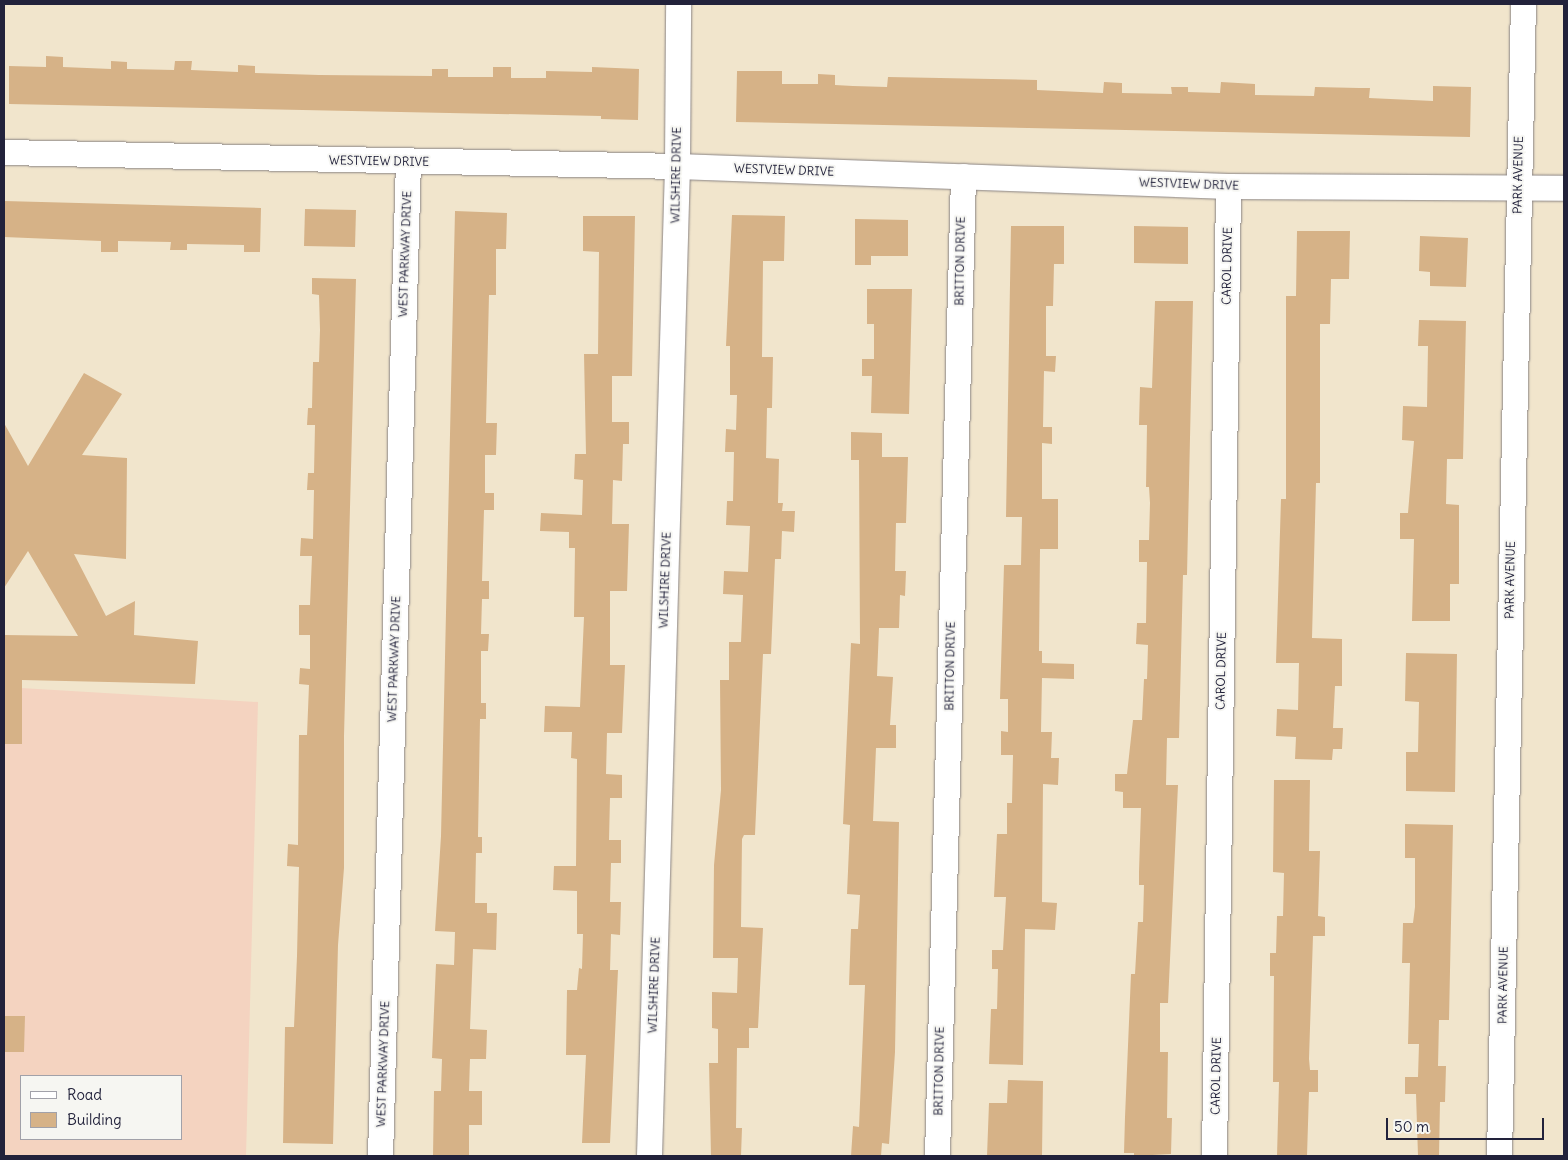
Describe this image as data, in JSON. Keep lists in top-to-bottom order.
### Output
{
  "streets": {
    "street": [
      "WESTVIEW DRIVE",
      "WILSHIRE DRIVE",
      "PARK AVENUE",
      "WEST PARKWAY DRIVE",
      "BRITTON DRIVE",
      "CAROL DRIVE"
    ]
  },
  "crossings": [
    ["WESTVIEW DRIVE", "WILSHIRE DRIVE"],
    ["WESTVIEW DRIVE", "PARK AVENUE"],
    ["WESTVIEW DRIVE", "WEST PARKWAY DRIVE"],
    ["WESTVIEW DRIVE", "BRITTON DRIVE"],
    ["WESTVIEW DRIVE", "CAROL DRIVE"]
  ],
  "legend": ["Road", "Building"],
  "scale_bar": "50 m"
}
